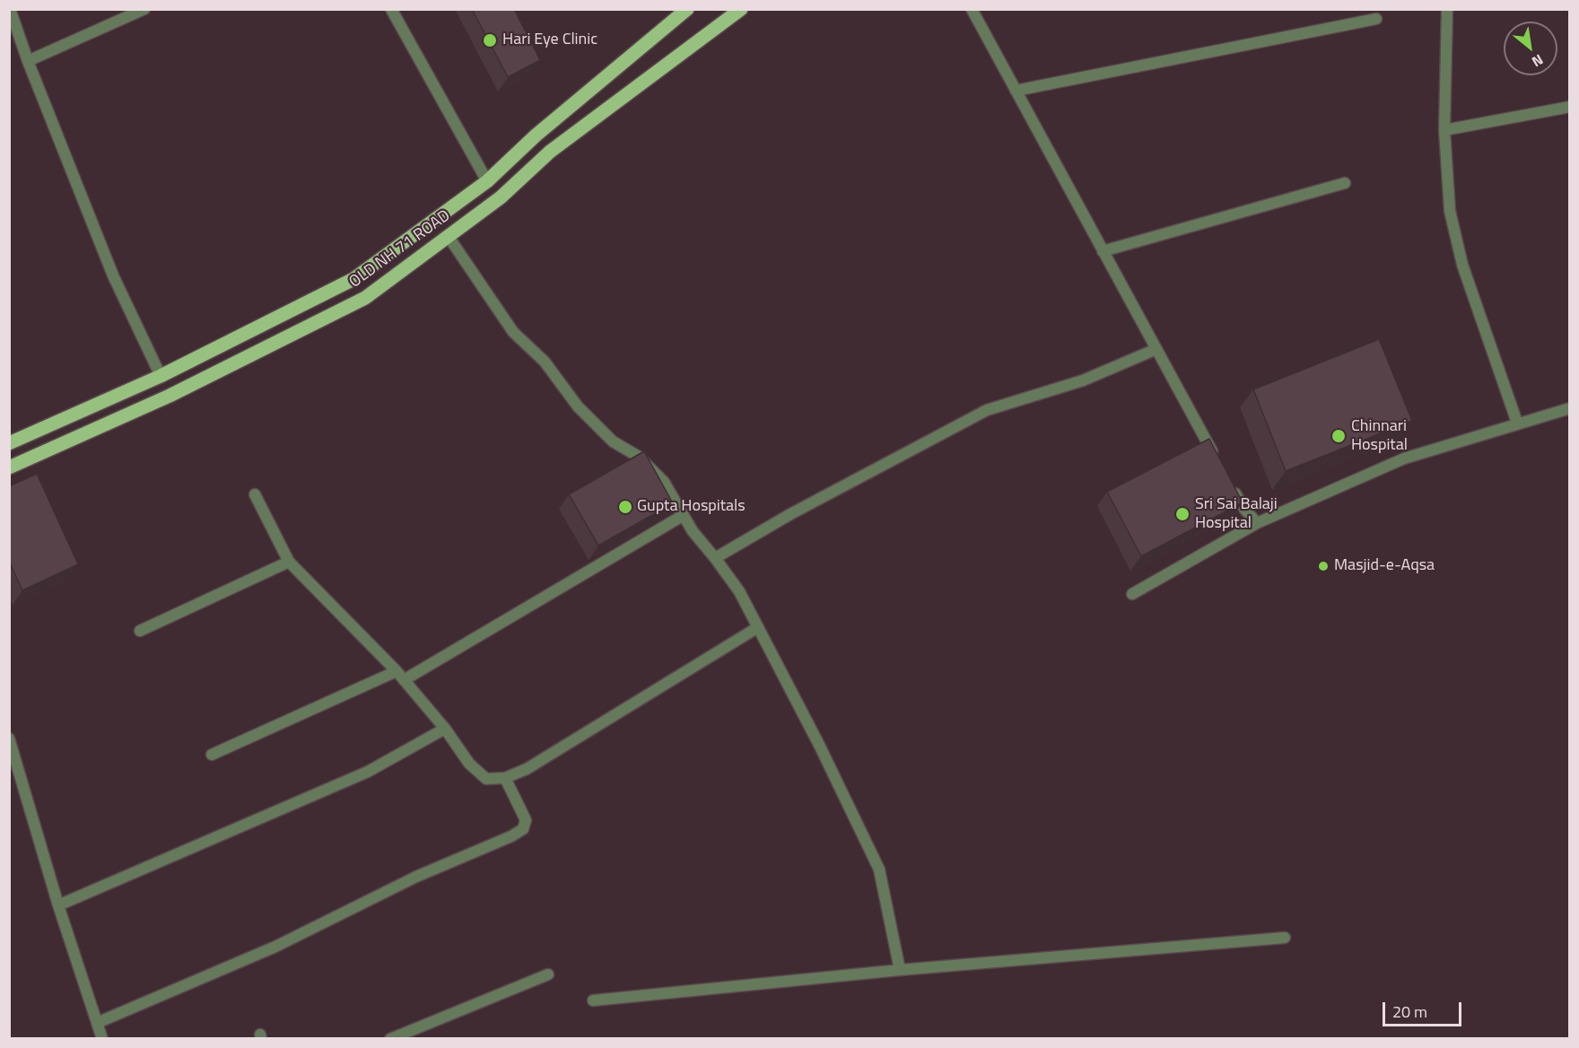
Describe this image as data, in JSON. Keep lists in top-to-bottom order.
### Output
{
  "streets": {
    "main road": ["OLD NH 71 ROAD"]
  },
  "places": [
    "Hari Eye Clinic",
    "Chinnari Hospital",
    "Gupta Hospitals",
    "Sri Sai Balaji Hospital",
    "Masjid-e-Aqsa"
  ],
  "scale_bar": "20 m",
  "north": "bottom right"
}
